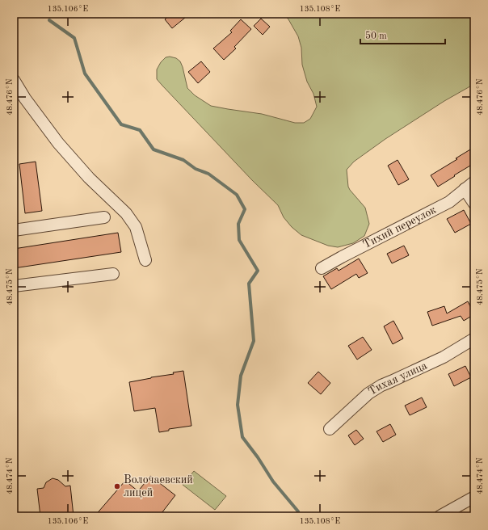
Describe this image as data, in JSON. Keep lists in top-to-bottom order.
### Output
{
  "streets": {
    "street": ["Тихий переулок", "Тихая улица"]
  },
  "places": ["Волочаевский лицей"],
  "scale_bar": "50 m",
  "coordinates": [
    "135.106°E",
    "135.108°E",
    "48.476°N",
    "48.475°N",
    "48.474°N"
  ]
}
